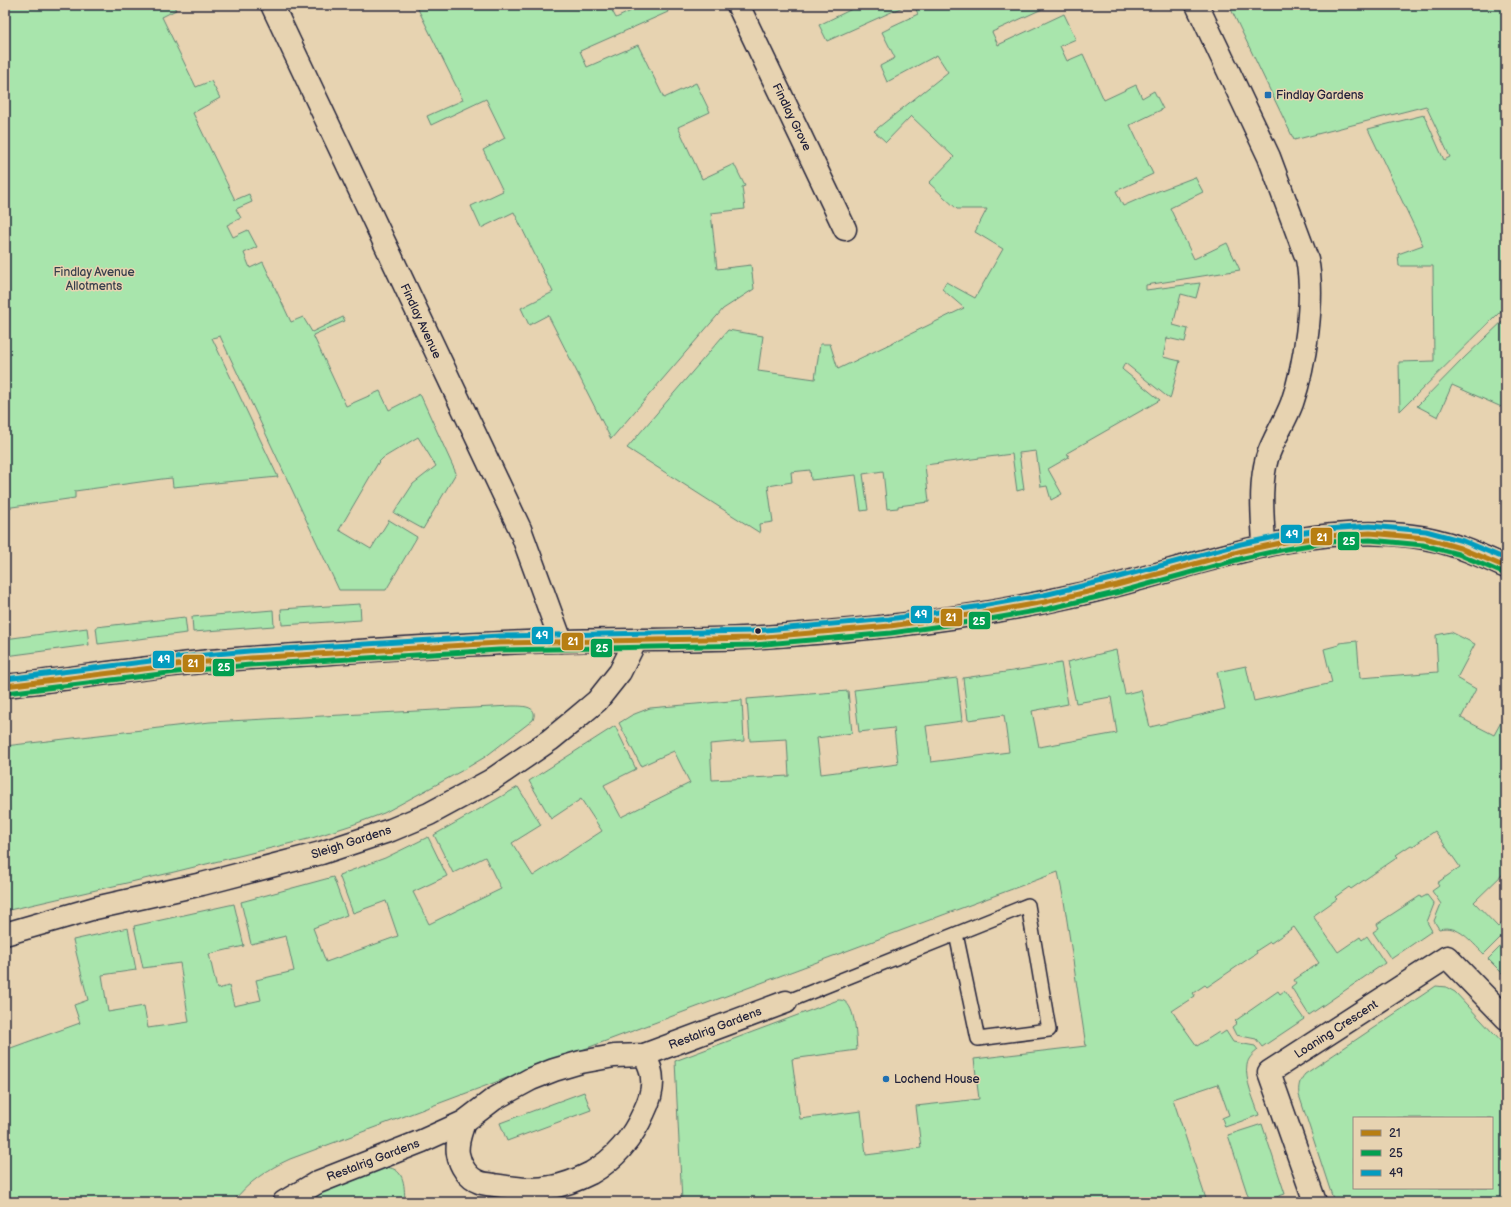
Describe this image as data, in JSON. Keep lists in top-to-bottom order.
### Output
{
  "streets": {
    "street": [
      "Findlay Grove",
      "Findlay Avenue",
      "Sleigh Gardens",
      "Restalrig Gardens",
      "Loaning Crescent"
    ]
  },
  "parks": ["Findlay Avenue Allotments"],
  "places": {
    "transit": ["Findlay Gardens"],
    "other": ["Lochend House"]
  },
  "lines": ["transit line 49", "transit line 21", "transit line 25"],
  "legend": ["21", "25", "49"]
}
